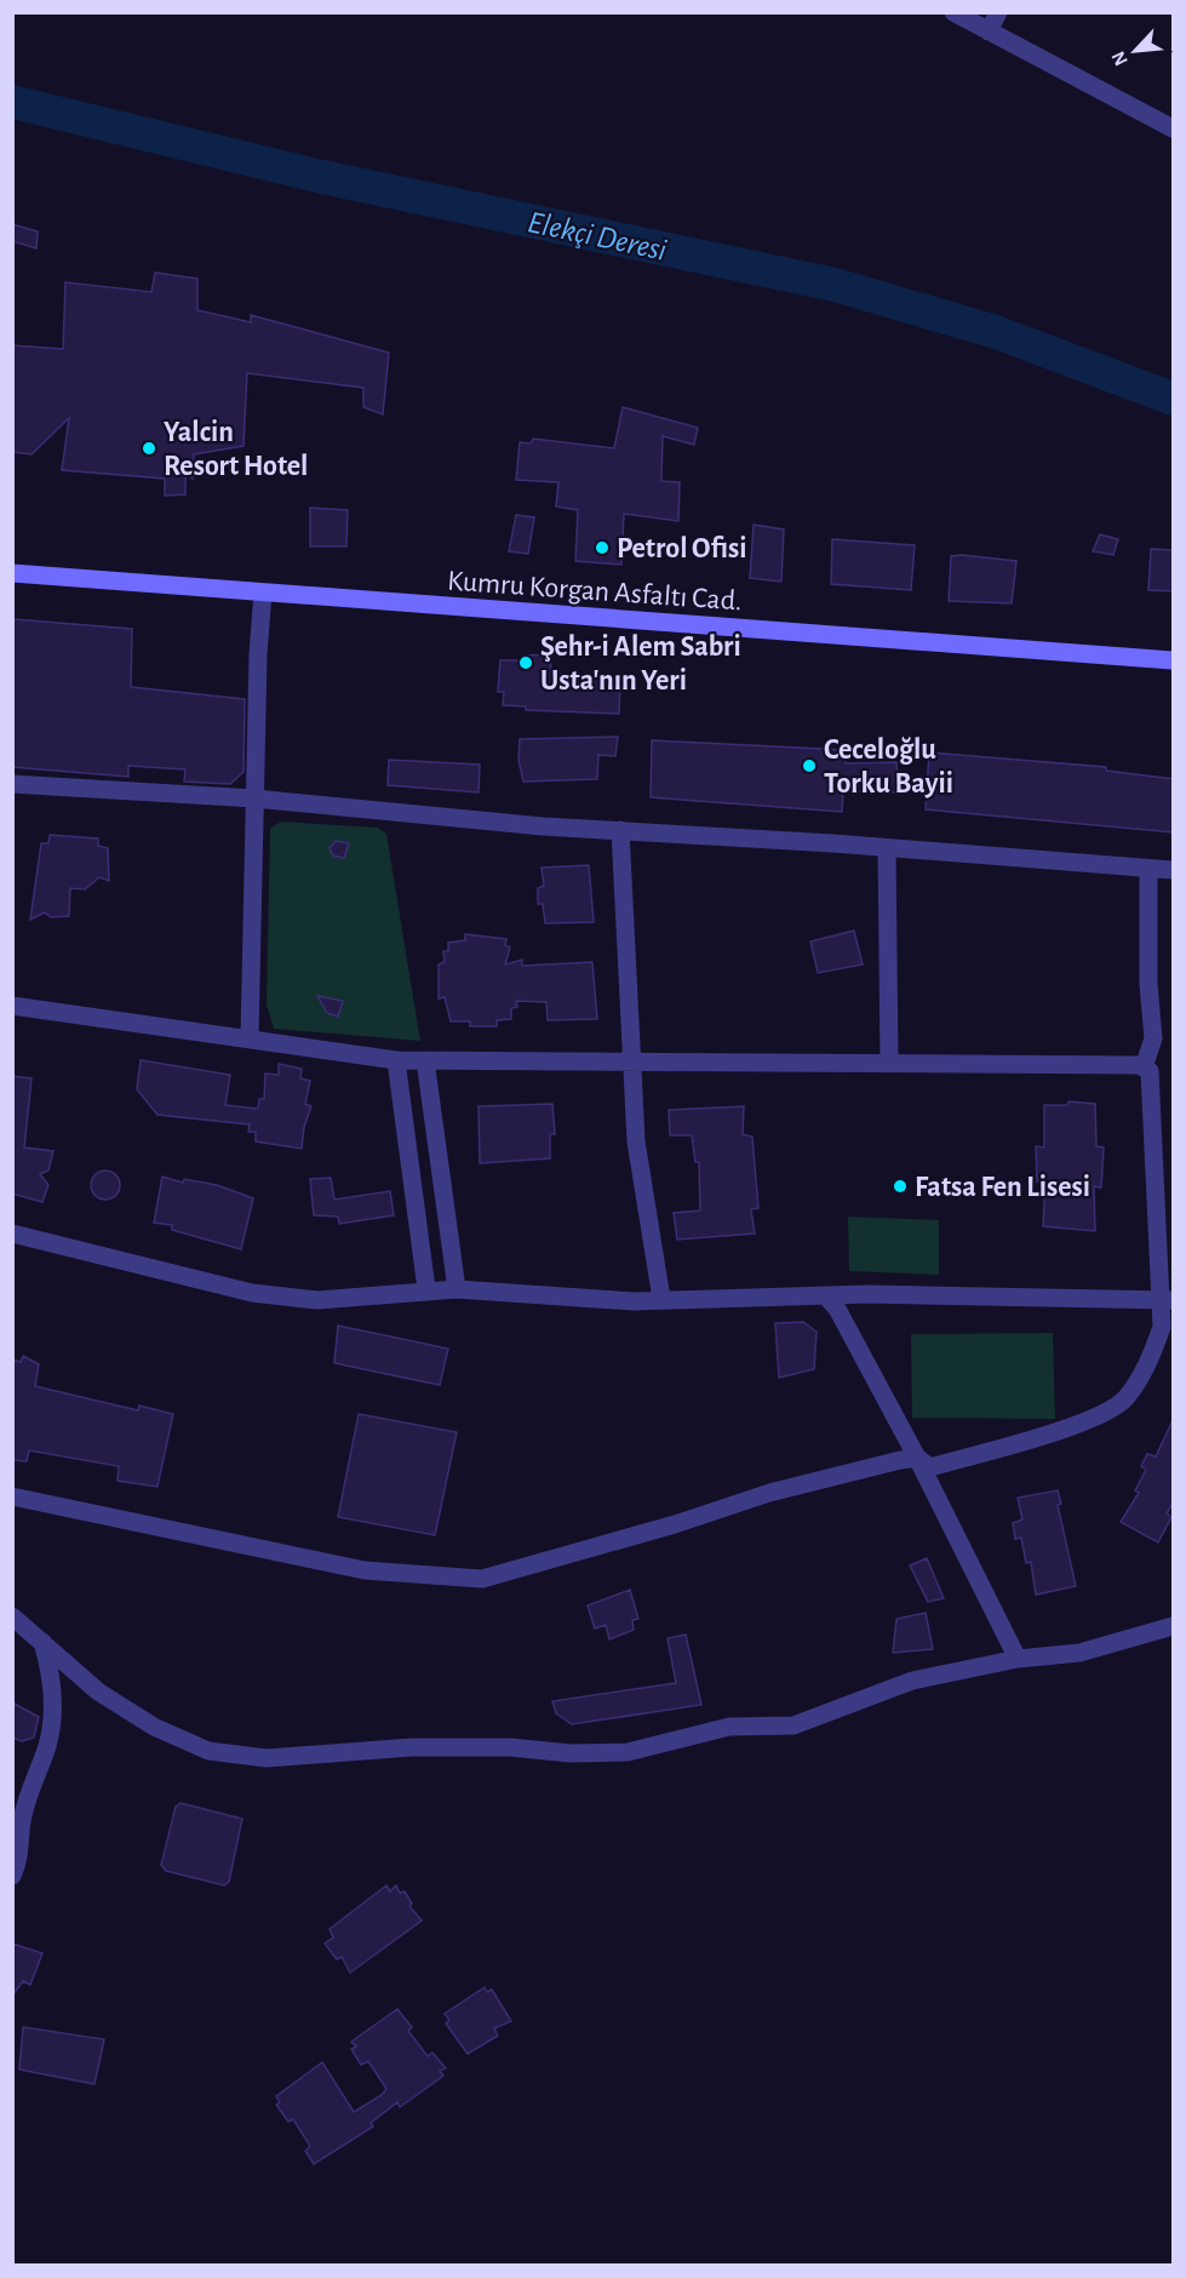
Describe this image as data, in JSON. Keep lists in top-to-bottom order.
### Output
{
  "streets": {
    "main road": ["Kumru Korgan Asfaltı Cad."]
  },
  "water": ["Elekçi Deresi"],
  "places": [
    "Yalcin Resort Hotel",
    "Petrol Ofisi",
    "Şehr-i Alem Sabri Usta'nın Yeri",
    "Ceceloğlu Torku Bayii",
    "Fatsa Fen Lisesi"
  ],
  "north": "bottom left"
}
